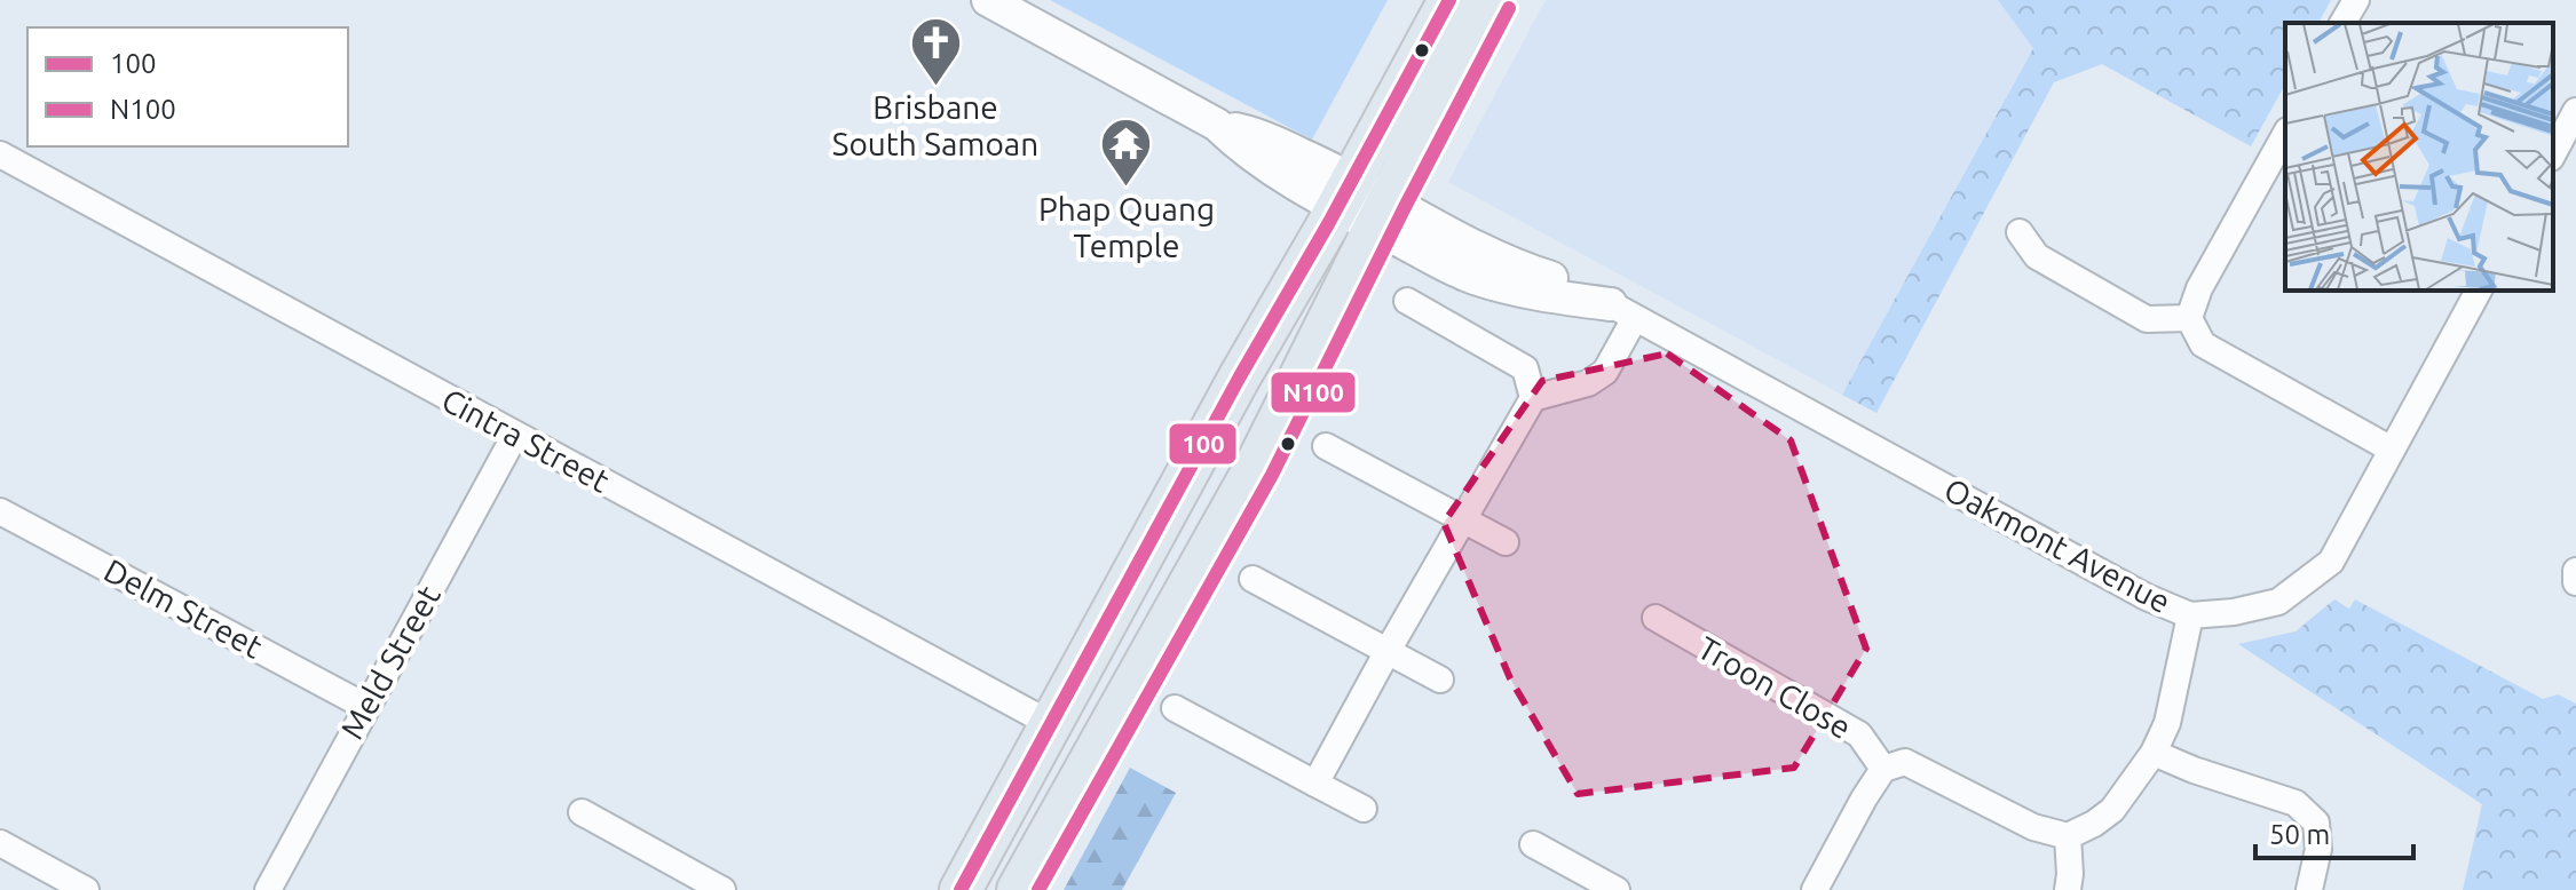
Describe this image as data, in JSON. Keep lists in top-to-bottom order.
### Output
{
  "streets": {
    "street": [
      "Cintra Street",
      "Oakmont Avenue",
      "Delm Street",
      "Meld Street",
      "Troon Close"
    ]
  },
  "crossings": [
    ["Cintra Street", "Meld Street"],
    ["Delm Street", "Meld Street"]
  ],
  "places": {
    "church": ["Brisbane South Samoan"],
    "temple": ["Phap Quang Temple"]
  },
  "lines": ["transit line 100", "transit line N100"],
  "legend": ["100", "N100"],
  "scale_bar": "50 m"
}
